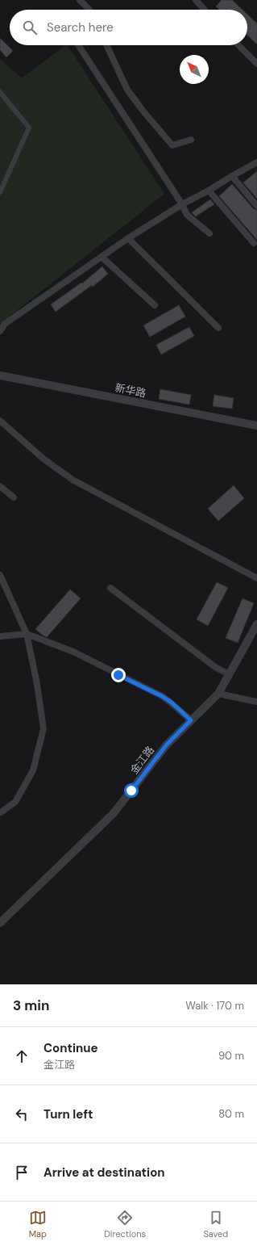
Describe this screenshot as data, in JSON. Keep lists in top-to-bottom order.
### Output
{
  "streets": {
    "street": ["新华路", "金江路"]
  },
  "north": "top left",
  "page": {
    "search": "Search here",
    "heading": ["3 min", "Walk · 170 m"],
    "list": [
      ["Continue", "金江路", "90 m"],
      ["Turn left", "80 m"],
      "Arrive at destination"
    ],
    "nav": ["Map", "Directions", "Saved"]
  }
}
